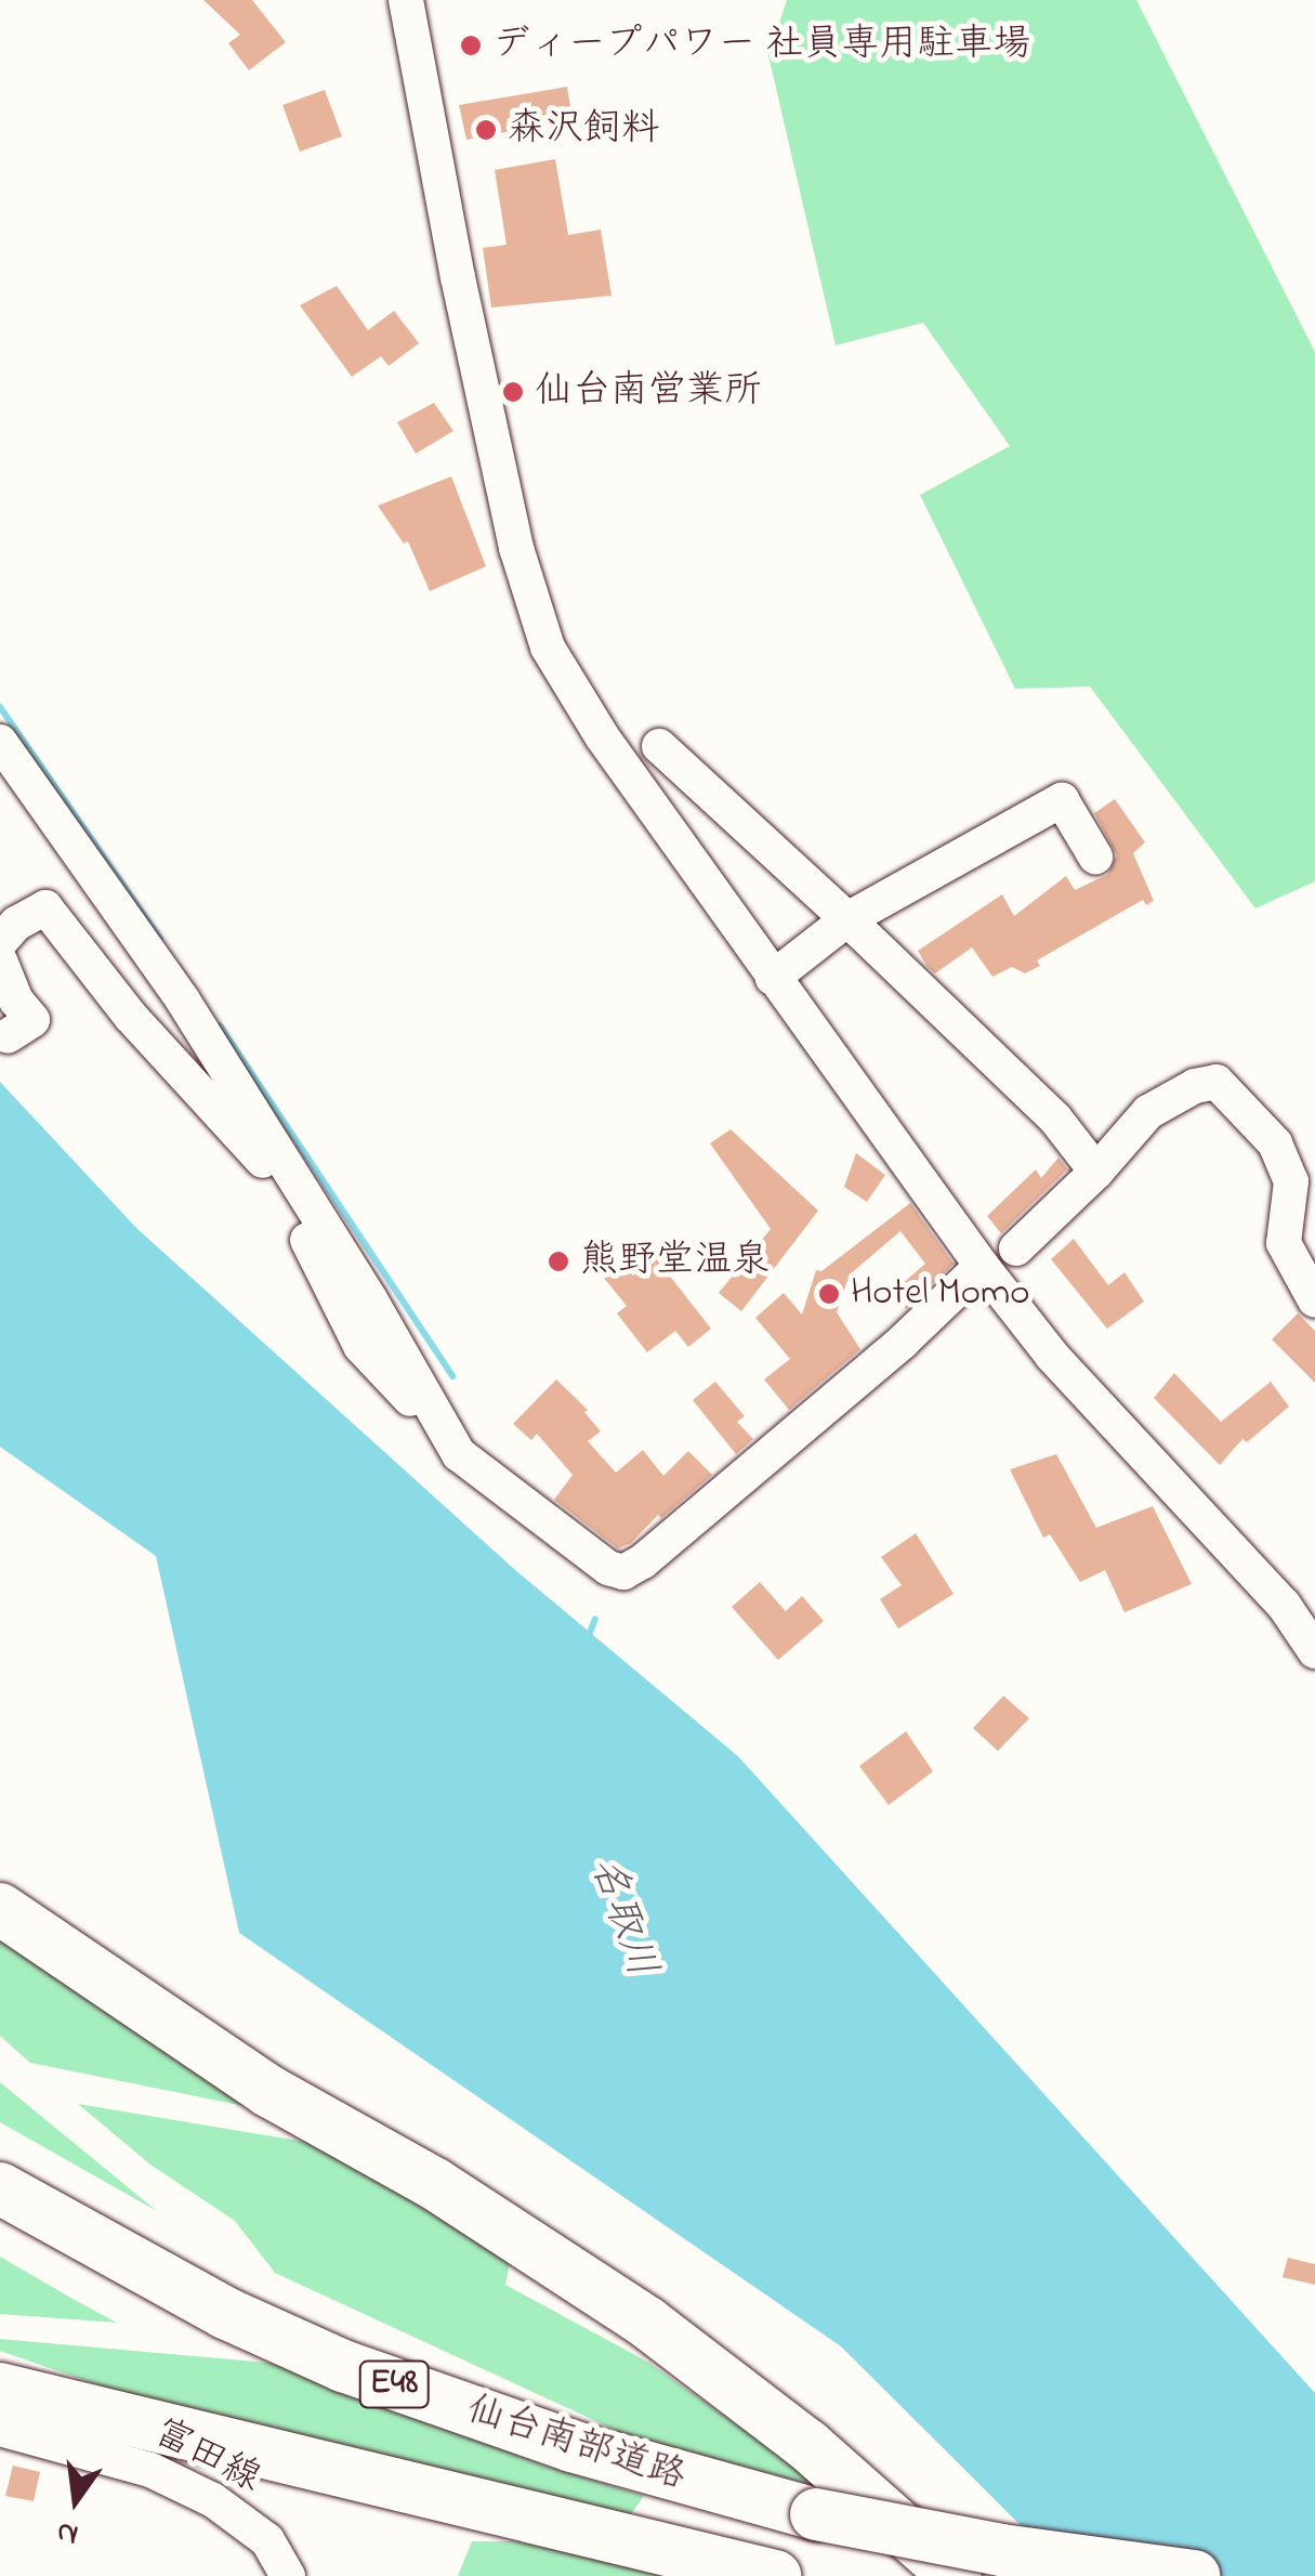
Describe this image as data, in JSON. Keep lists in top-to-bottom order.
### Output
{
  "streets": {
    "highway": ["E48", "仙台南部道路"],
    "street": ["富田線"]
  },
  "water": ["名取川"],
  "places": [
    "ディープパワー 社員専用駐車場",
    "森沢飼料",
    "仙台南営業所",
    "熊野堂温泉",
    "Hotel Momo"
  ],
  "north": "bottom"
}
